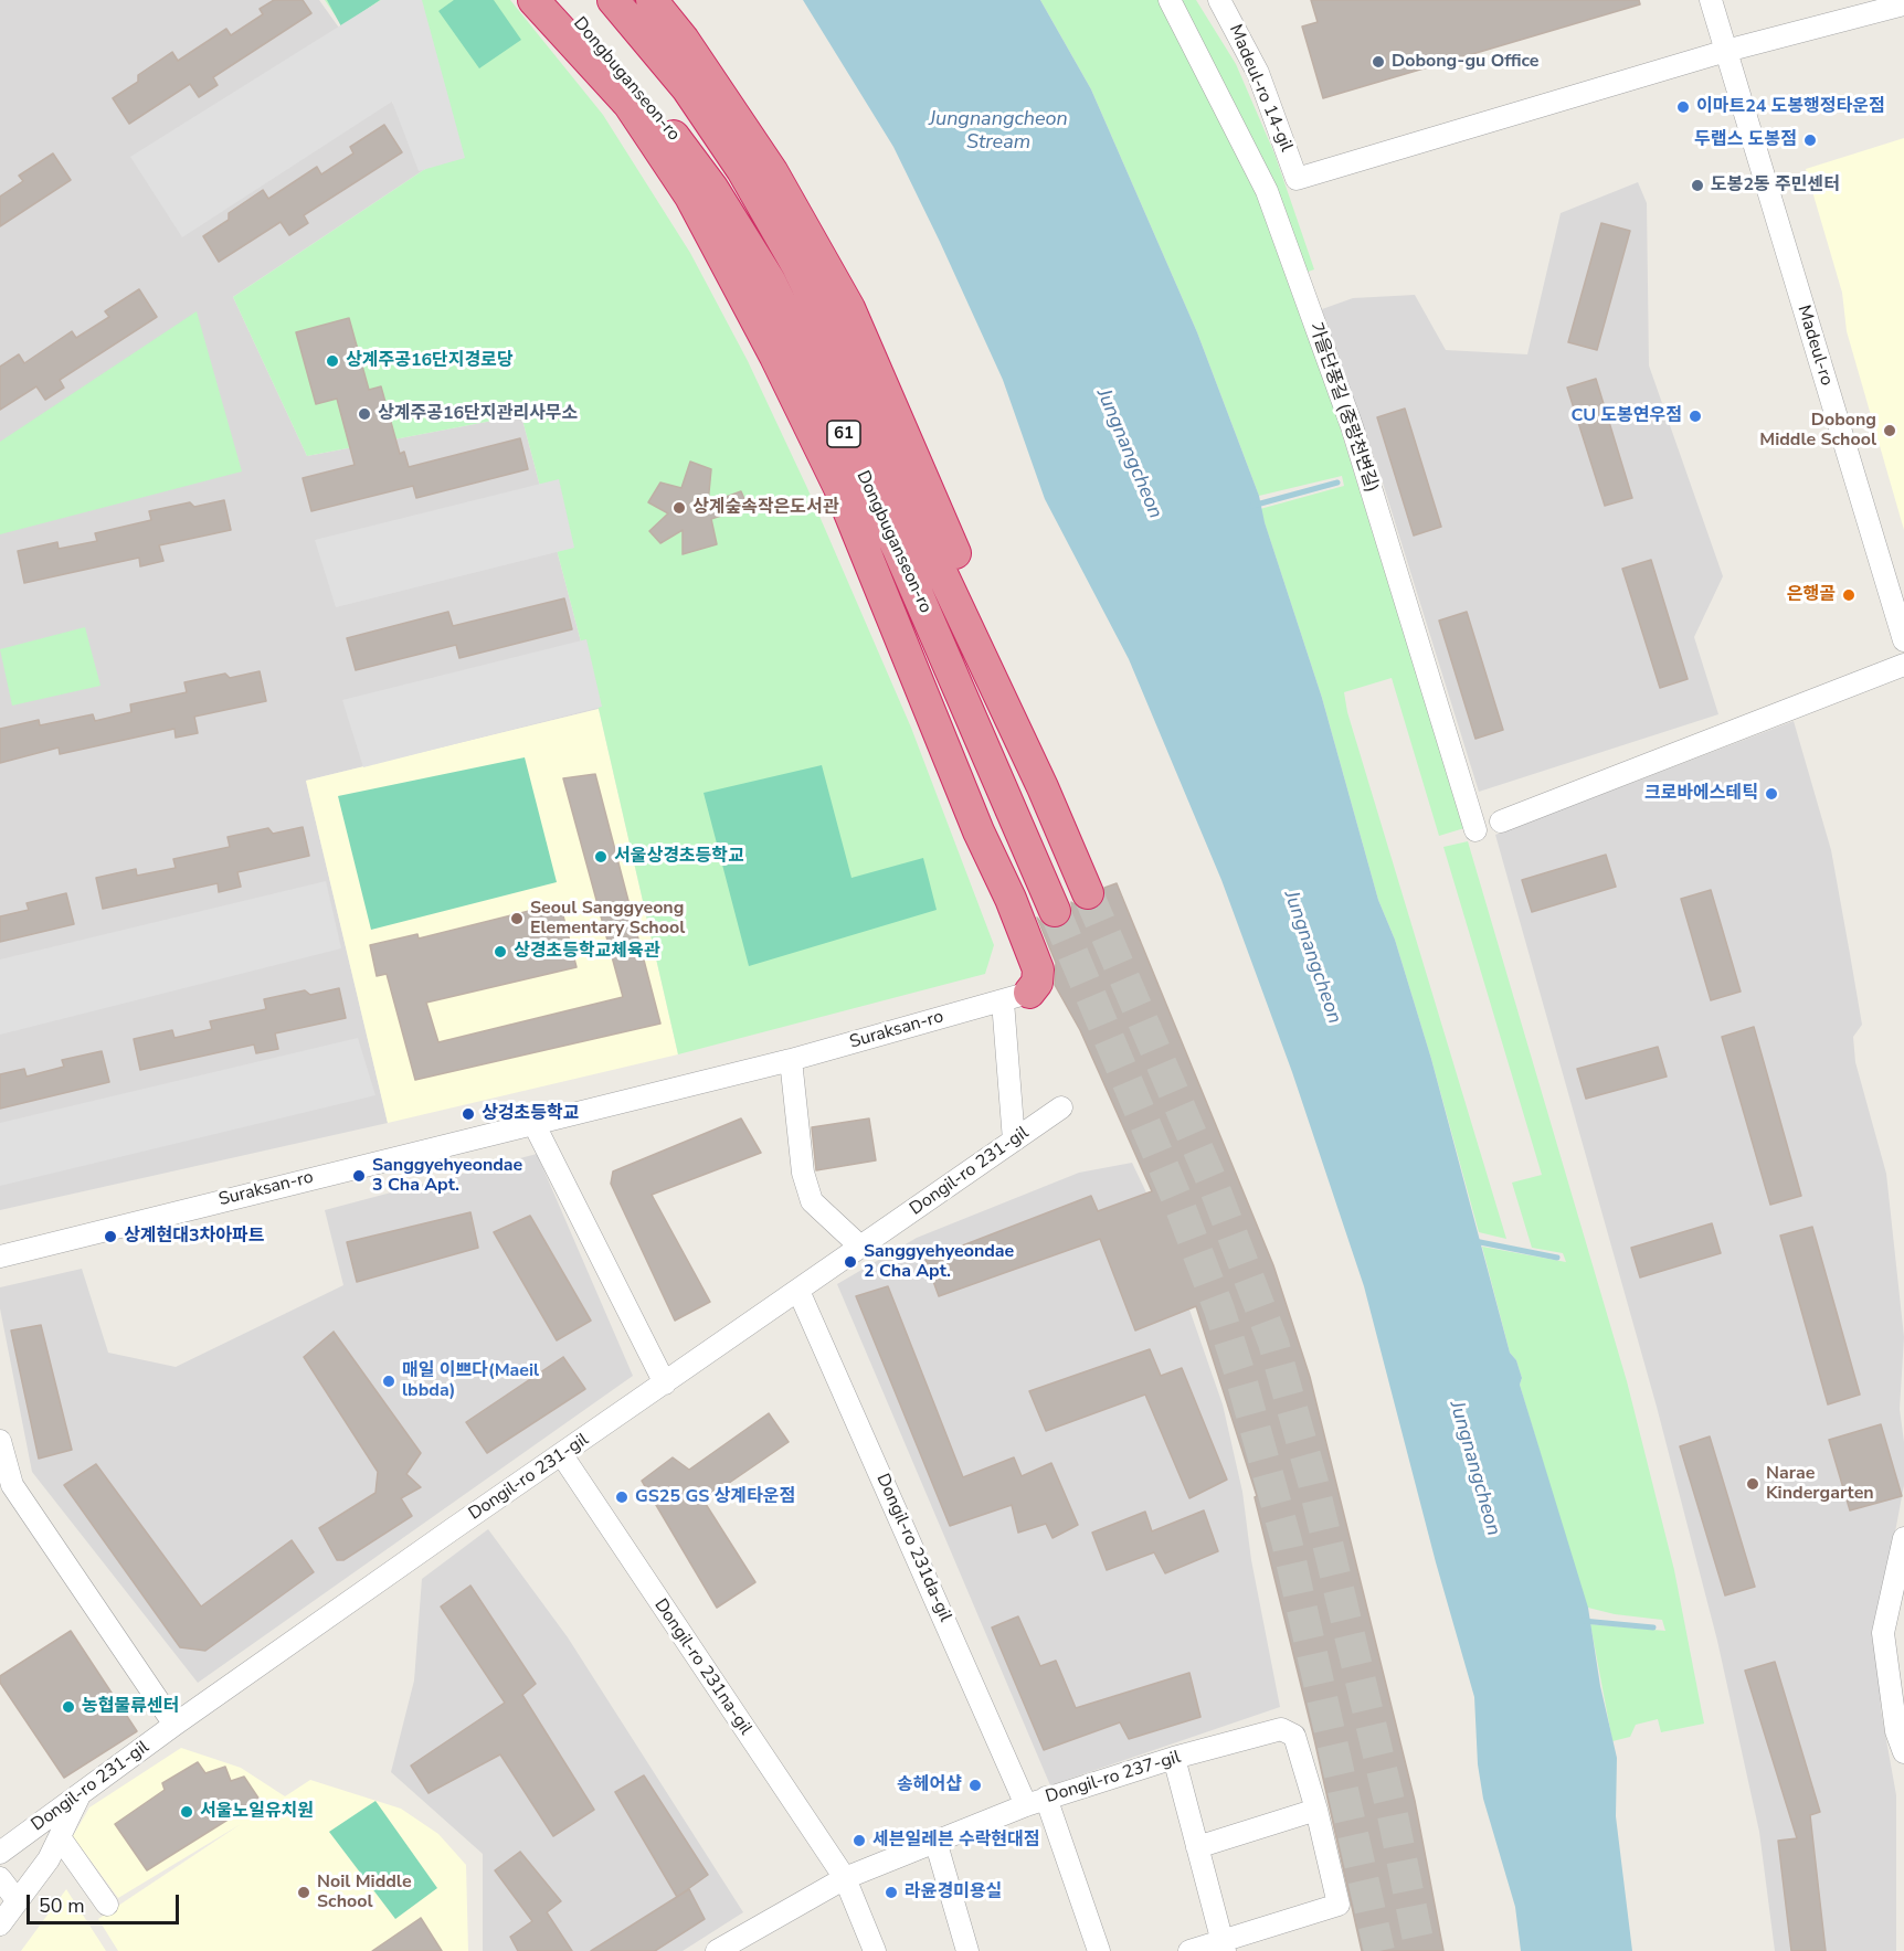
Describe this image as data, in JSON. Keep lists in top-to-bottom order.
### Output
{
  "streets": {
    "highway": ["Dongbuganseon-ro", "61"],
    "street": [
      "Madeul-ro 14-gil",
      "Madeul-ro",
      "가을단풍길 (중랑천변길)",
      "Suraksan-ro",
      "Dongil-ro 231-gil",
      "Dongil-ro 231da-gil",
      "Dongil-ro 231na-gil",
      "Dongil-ro 237-gil"
    ]
  },
  "crossings": [
    ["Madeul-ro 14-gil", "Madeul-ro"],
    ["Dongil-ro 231-gil", "Dongil-ro 231da-gil"],
    ["Dongil-ro 231-gil", "Dongil-ro 231na-gil"],
    ["Dongil-ro 231da-gil", "Dongil-ro 237-gil"],
    ["Dongil-ro 231na-gil", "Dongil-ro 237-gil"]
  ],
  "water": ["Jungnangcheon Stream", "Jungnangcheon"],
  "places": [
    "Dobong-gu Office",
    "이마트24 도봉행정타운점",
    "두랩스 도봉점",
    "도봉2동 주민센터",
    "상계주공16단지경로당",
    "상계주공16단지관리사무소",
    "CU 도봉연우점",
    "Dobong Middle School",
    "상계숲속작은도서관",
    "은행골",
    "크로바에스테틱",
    "서울상경초등학교",
    "Seoul Sanggyeong Elementary School",
    "상경초등학교체육관",
    "상겅초등학교",
    "Sanggyehyeondae 3 Cha Apt.",
    "상계현대3차아파트",
    "Sanggyehyeondae 2 Cha Apt.",
    "매일 이쁘다(Maeil lbbda)",
    "Narae Kindergarten",
    "GS25 GS 상계타운점",
    "농협물류센터",
    "송헤어샵",
    "서울노일유치원",
    "세븐일레븐 수락현대점",
    "Noil Middle School",
    "라윤경미용실"
  ],
  "scale_bar": "50 m"
}
